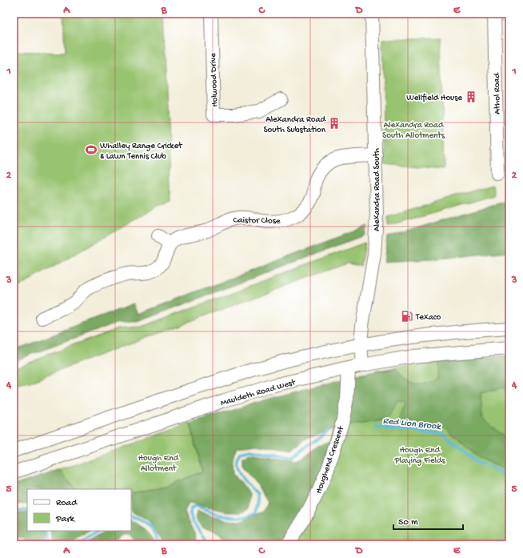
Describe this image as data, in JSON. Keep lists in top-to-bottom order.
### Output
{
  "streets": {
    "street": [
      "Holwood Drive",
      "Athol Road",
      "Alexandra Road South",
      "Caistor Close",
      "Mauldeth Road West",
      "Houghend Crescent"
    ]
  },
  "crossings": [
    ["Alexandra Road South", "Caistor Close"],
    ["Alexandra Road South", "Mauldeth Road West"],
    ["Mauldeth Road West", "Houghend Crescent"]
  ],
  "water": ["Red Lion Brook"],
  "parks": ["Alexandra Road South Allotments", "Hough End Playing Fields", "Hough End Allotment"],
  "places": {
    "building": ["Wellfield House", "Alexandra Road South Substation"],
    "sports": ["Whalley Range Cricket & Lawn Tennis Club"],
    "fuel station": ["Texaco"]
  },
  "legend": ["Road", "Park"],
  "scale_bar": "50 m",
  "grid": {
    "columns": [
      "A",
      "B",
      "C",
      "D",
      "E"
    ],
    "rows": [
      "1",
      "2",
      "3",
      "4",
      "5"
    ]
  }
}
